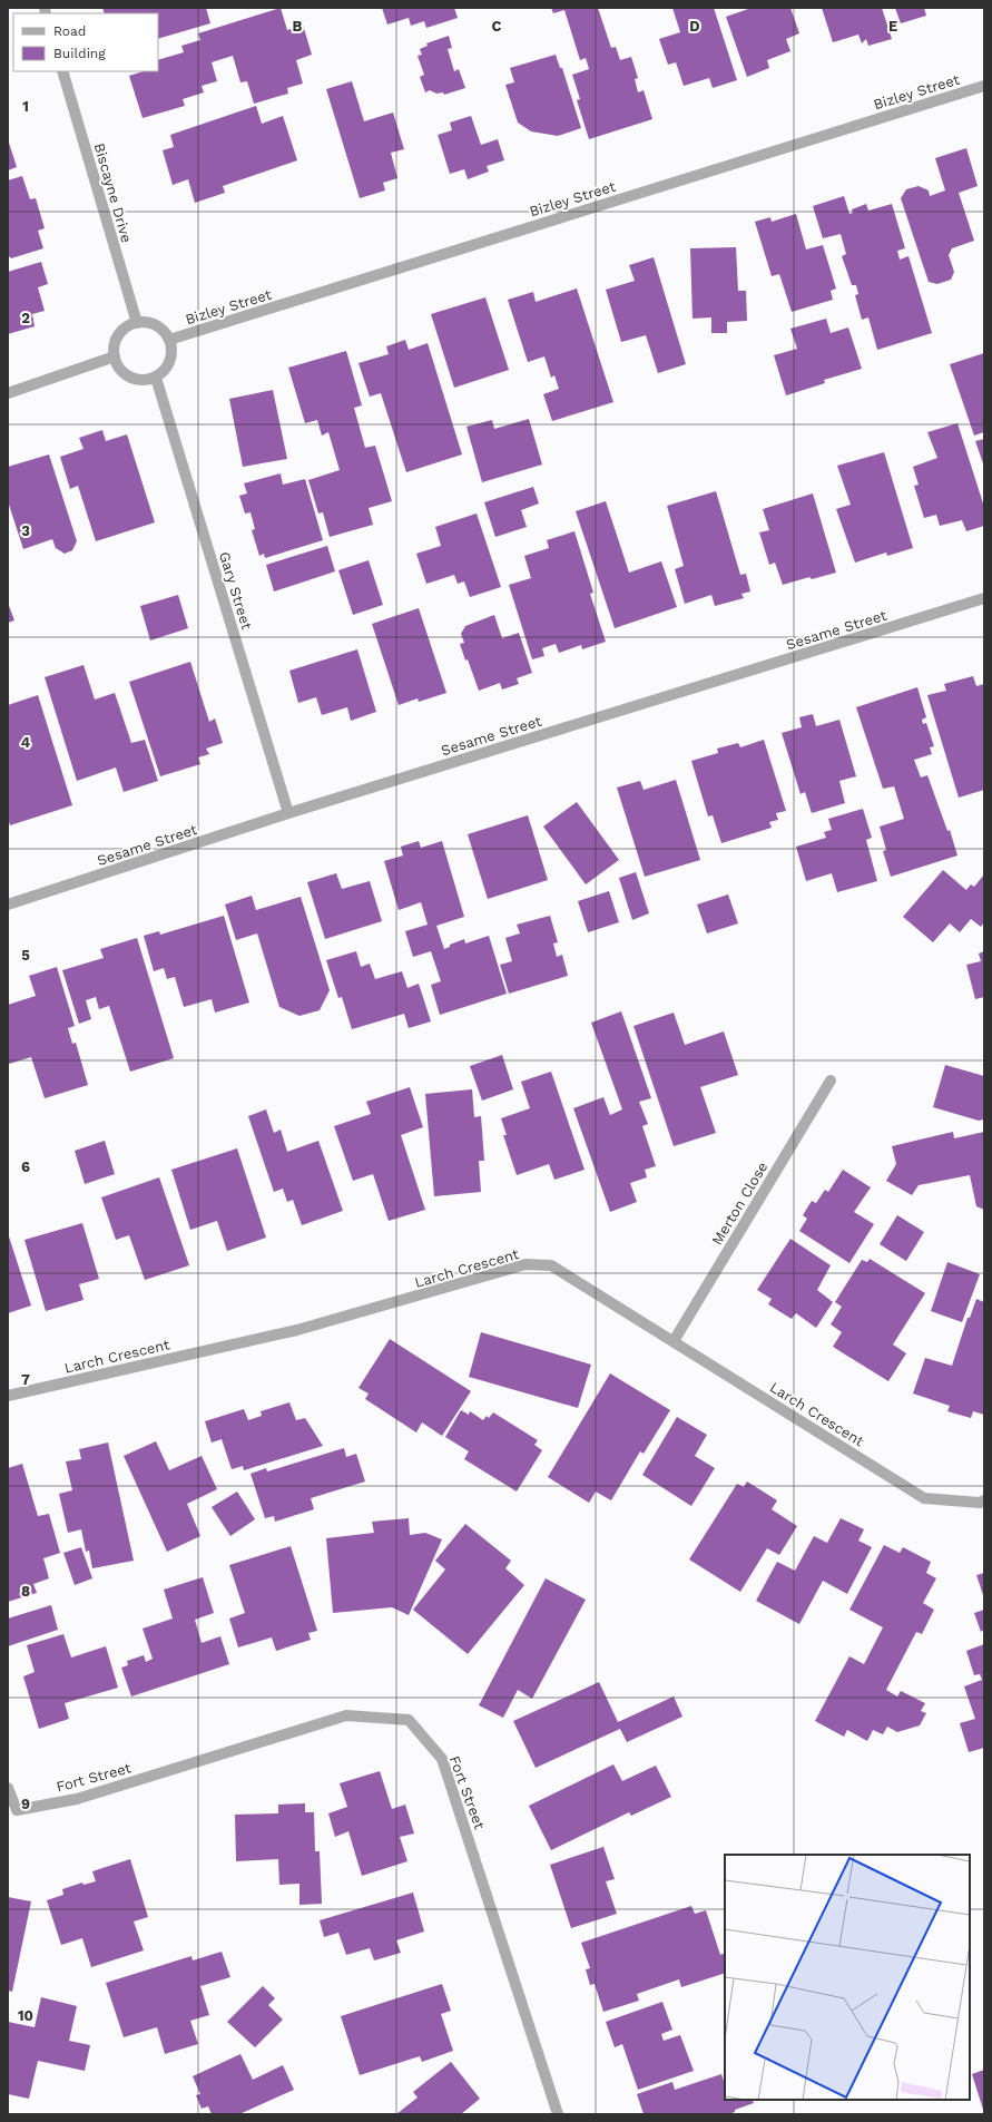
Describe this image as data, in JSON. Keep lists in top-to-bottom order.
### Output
{
  "streets": {
    "street": [
      "Bizley Street",
      "Biscayne Drive",
      "Gary Street",
      "Sesame Street",
      "Merton Close",
      "Larch Crescent",
      "Fort Street"
    ]
  },
  "crossings": [
    ["Bizley Street", "Biscayne Drive"],
    ["Bizley Street", "Gary Street"],
    ["Biscayne Drive", "Gary Street"],
    ["Gary Street", "Sesame Street"],
    ["Merton Close", "Larch Crescent"]
  ],
  "legend": ["Road", "Building"],
  "grid": {
    "columns": [
      "B",
      "C",
      "D",
      "E"
    ],
    "rows": [
      "1",
      "2",
      "3",
      "4",
      "5",
      "6",
      "7",
      "8",
      "9",
      "10"
    ]
  }
}
